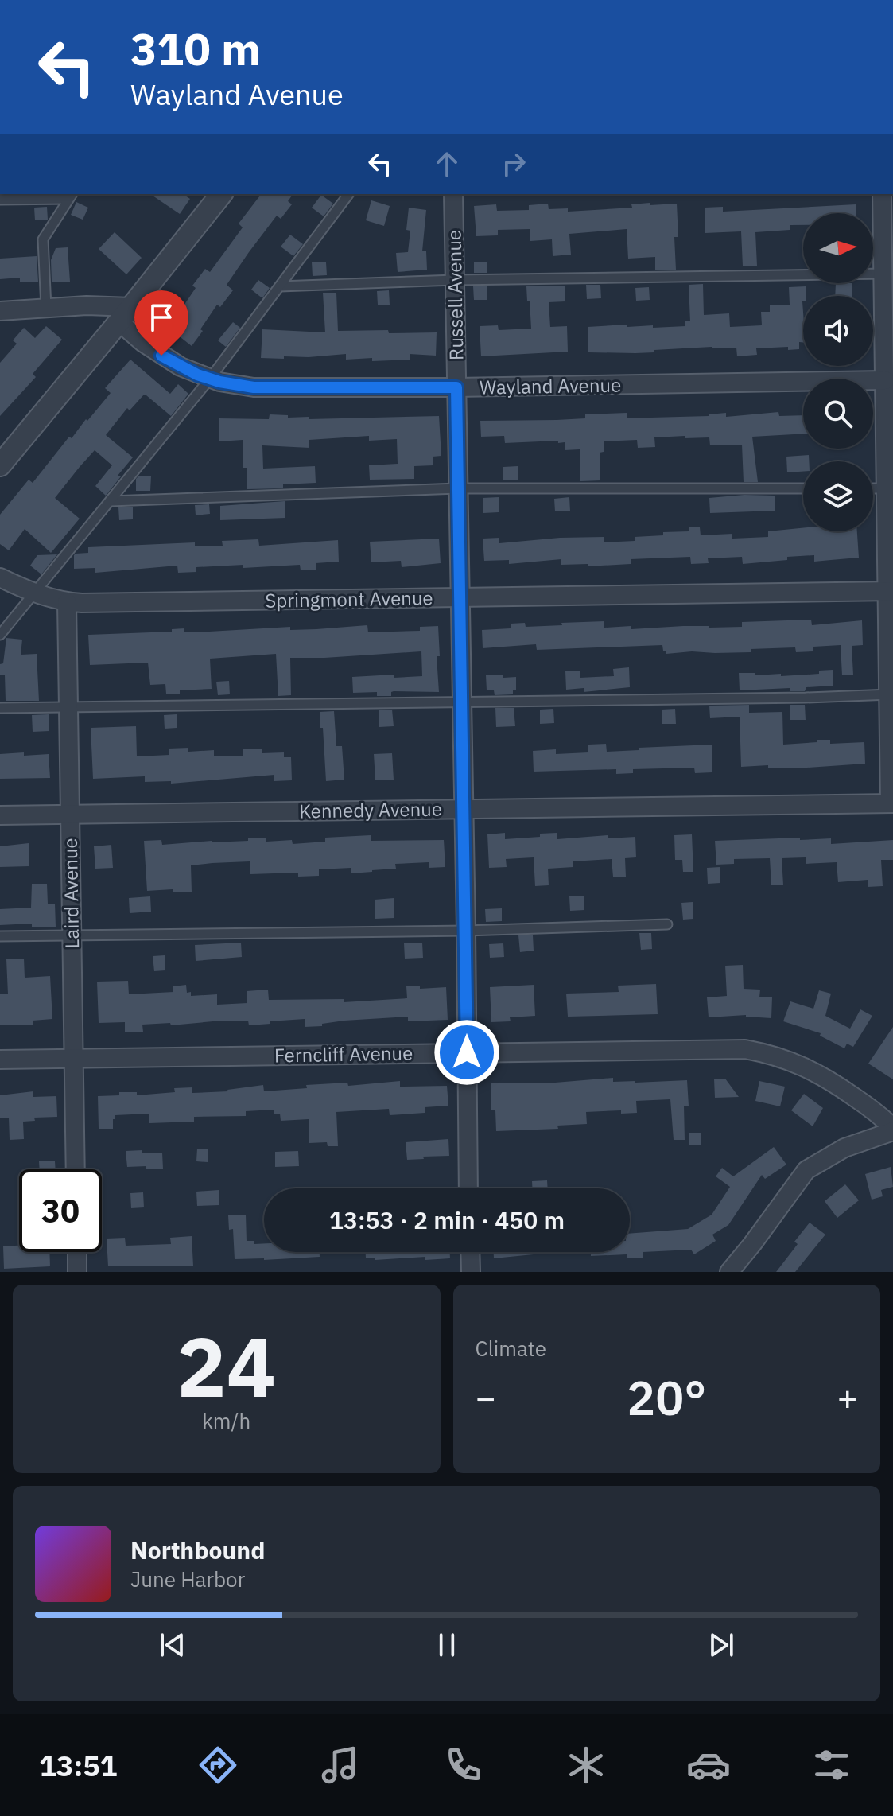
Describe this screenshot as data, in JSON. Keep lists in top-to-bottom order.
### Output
{
  "streets": {
    "street": [
      "Russell Avenue",
      "Wayland Avenue",
      "Springmont Avenue",
      "Kennedy Avenue",
      "Laird Avenue",
      "Ferncliff Avenue"
    ]
  },
  "crossings": [
    ["Russell Avenue", "Wayland Avenue"],
    ["Russell Avenue", "Springmont Avenue"],
    ["Russell Avenue", "Kennedy Avenue"],
    ["Russell Avenue", "Ferncliff Avenue"],
    ["Springmont Avenue", "Laird Avenue"],
    ["Kennedy Avenue", "Laird Avenue"],
    ["Laird Avenue", "Ferncliff Avenue"]
  ],
  "north": "right",
  "page": {
    "turn": ["310 m", "Wayland Avenue"],
    "limit": "30",
    "trip": "13:53 · 2 min · 450 m",
    "tile": [
      ["24", "km/h"],
      "Climate"
    ],
    "heat": ["−", "20°", "+"],
    "song": ["Northbound", "June Harbor"],
    "tabs": "13:51"
  }
}
